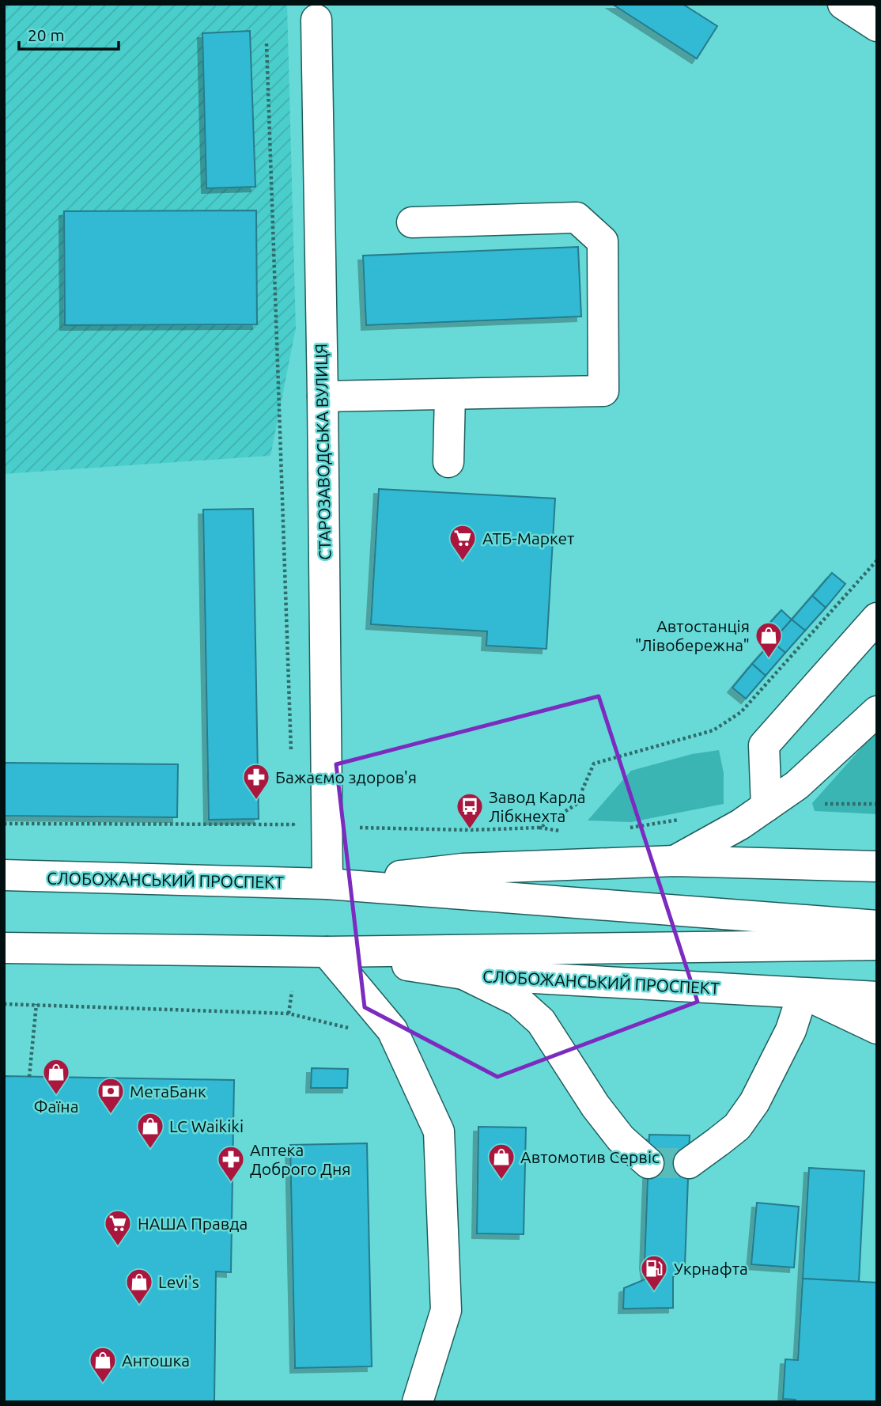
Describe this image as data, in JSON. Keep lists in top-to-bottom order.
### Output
{
  "streets": {
    "main road": ["СТАРОЗАВОДСЬКА ВУЛИЦЯ", "СЛОБОЖАНСЬКИЙ ПРОСПЕКТ"]
  },
  "crossings": [
    ["СТАРОЗАВОДСЬКА ВУЛИЦЯ", "СЛОБОЖАНСЬКИЙ ПРОСПЕКТ"]
  ],
  "places": {
    "supermarket": ["АТБ-Маркет", "НАША Правда"],
    "shop": [
      "Автостанція \"Лівобережна\"",
      "Фаїна",
      "LC Waikiki",
      "Автомотив Сервіс",
      "Levi's",
      "Антошка"
    ],
    "pharmacy": ["Бажаємо здоров'я", "Аптека Доброго Дня"],
    "bus stop": ["Завод Карла Лібкнехта"],
    "bank": ["МетаБанк"],
    "fuel station": ["Укрнафта"]
  },
  "scale_bar": "20 m"
}
